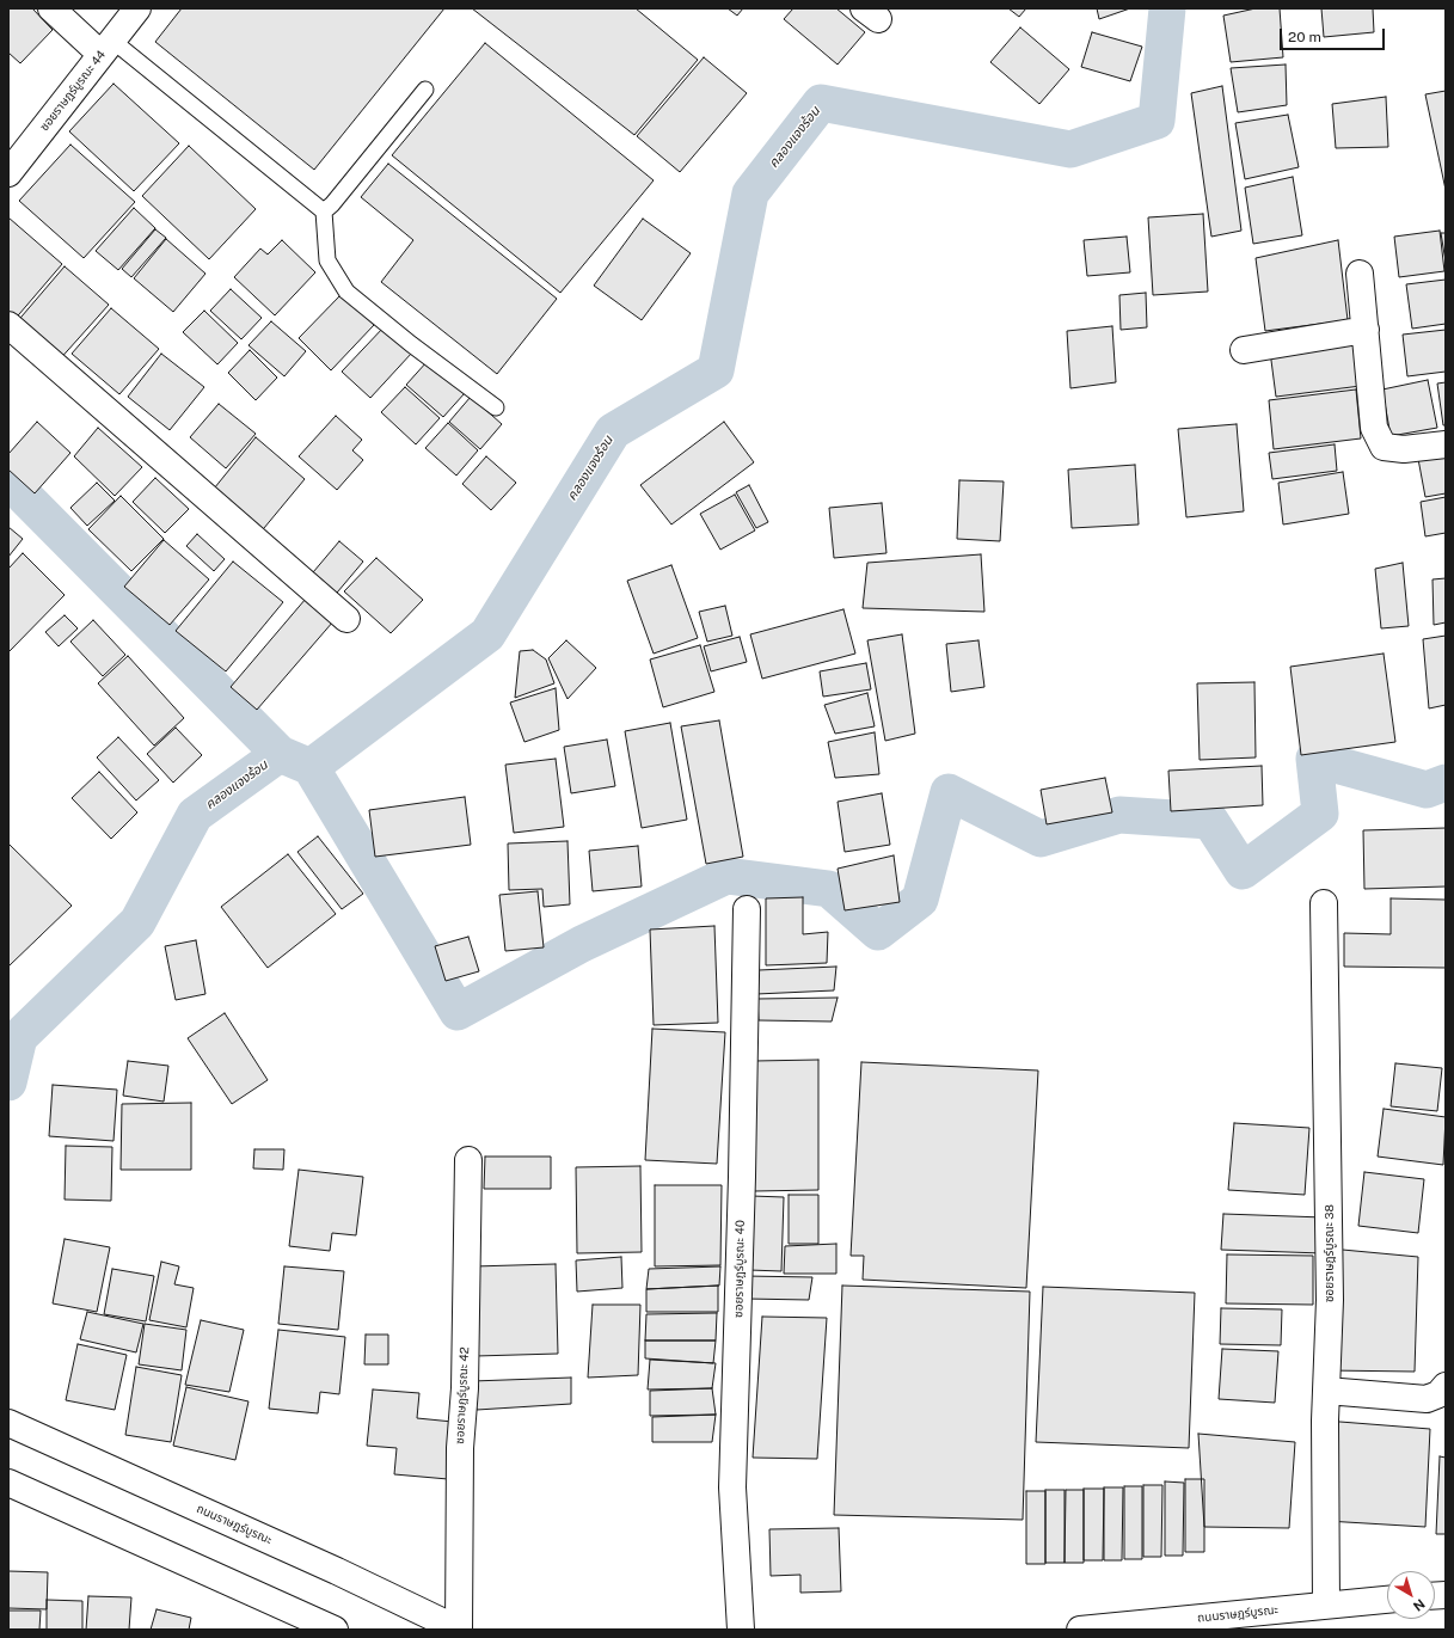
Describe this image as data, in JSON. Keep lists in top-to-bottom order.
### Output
{
  "streets": {
    "street": [
      "ซอยราษฎร์บูรณะ 44",
      "ซอยราษฎร์บูรณะ 38",
      "ซอยราษฎร์บูรณะ 40",
      "ซอยราษฎร์บูรณะ 42",
      "ถนนราษฎร์บูรณะ"
    ]
  },
  "crossings": [
    ["ซอยราษฎร์บูรณะ 38", "ถนนราษฎร์บูรณะ"],
    ["ซอยราษฎร์บูรณะ 42", "ถนนราษฎร์บูรณะ"]
  ],
  "water": ["คลองแจงร้อน"],
  "scale_bar": "20 m",
  "north": "bottom right"
}
